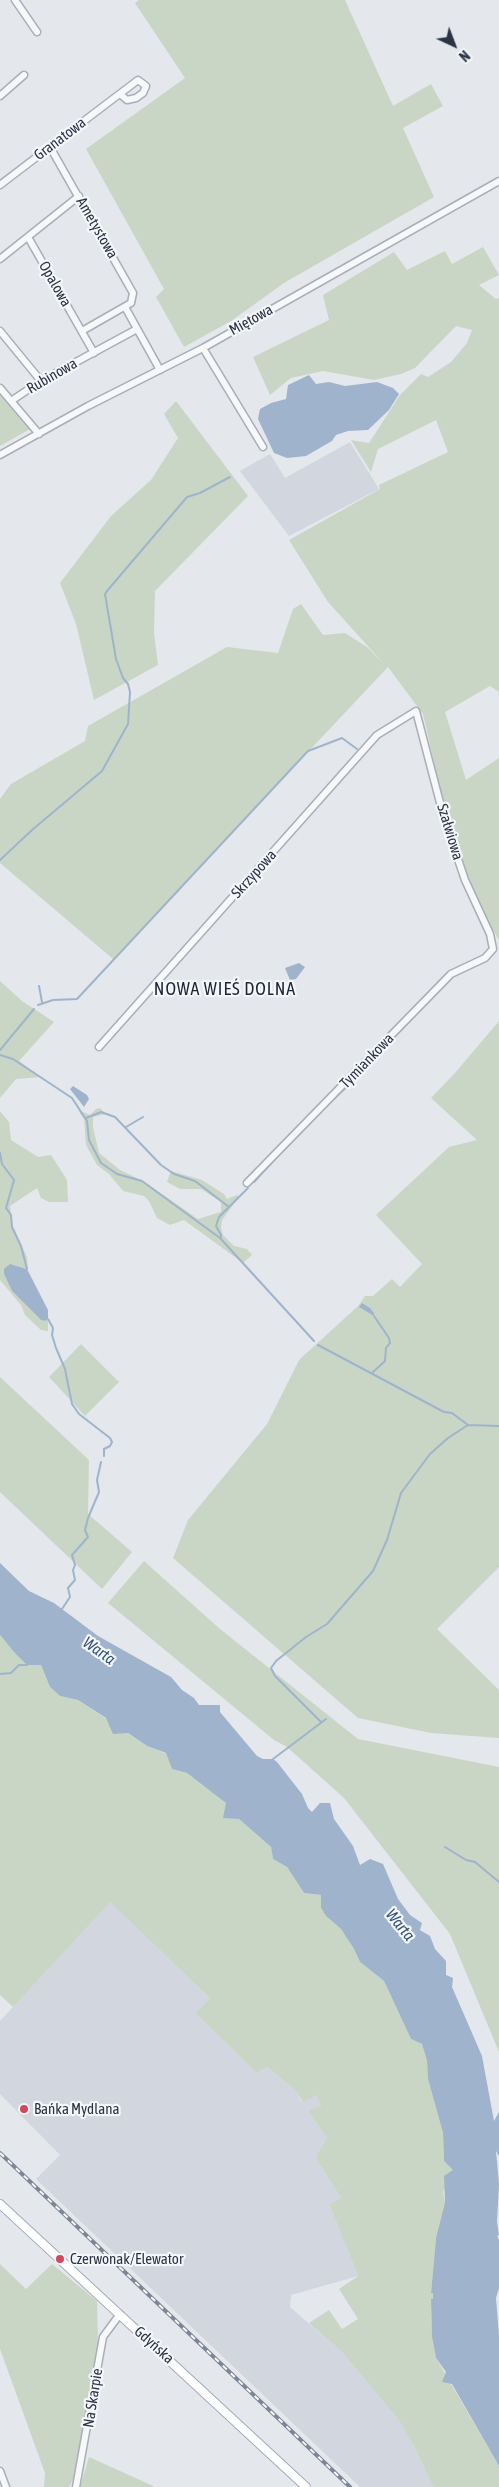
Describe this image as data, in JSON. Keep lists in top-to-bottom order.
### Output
{
  "streets": {
    "main road": ["Gdyńska"],
    "street": [
      "Granatowa",
      "Ametystowa",
      "Opalowa",
      "Miętowa",
      "Rubinowa",
      "Szałwiowa",
      "Skrzypowa",
      "Tymiankowa",
      "Na Skarpie"
    ]
  },
  "crossings": [
    ["Granatowa", "Ametystowa"],
    ["Opalowa", "Rubinowa"],
    ["Szałwiowa", "Skrzypowa"],
    ["Szałwiowa", "Tymiankowa"],
    ["Gdyńska", "Na Skarpie"]
  ],
  "districts": ["NOWA WIEŚ DOLNA"],
  "water": ["Warta"],
  "places": ["Bańka Mydlana", "Czerwonak/Elewator"],
  "north": "bottom right"
}
